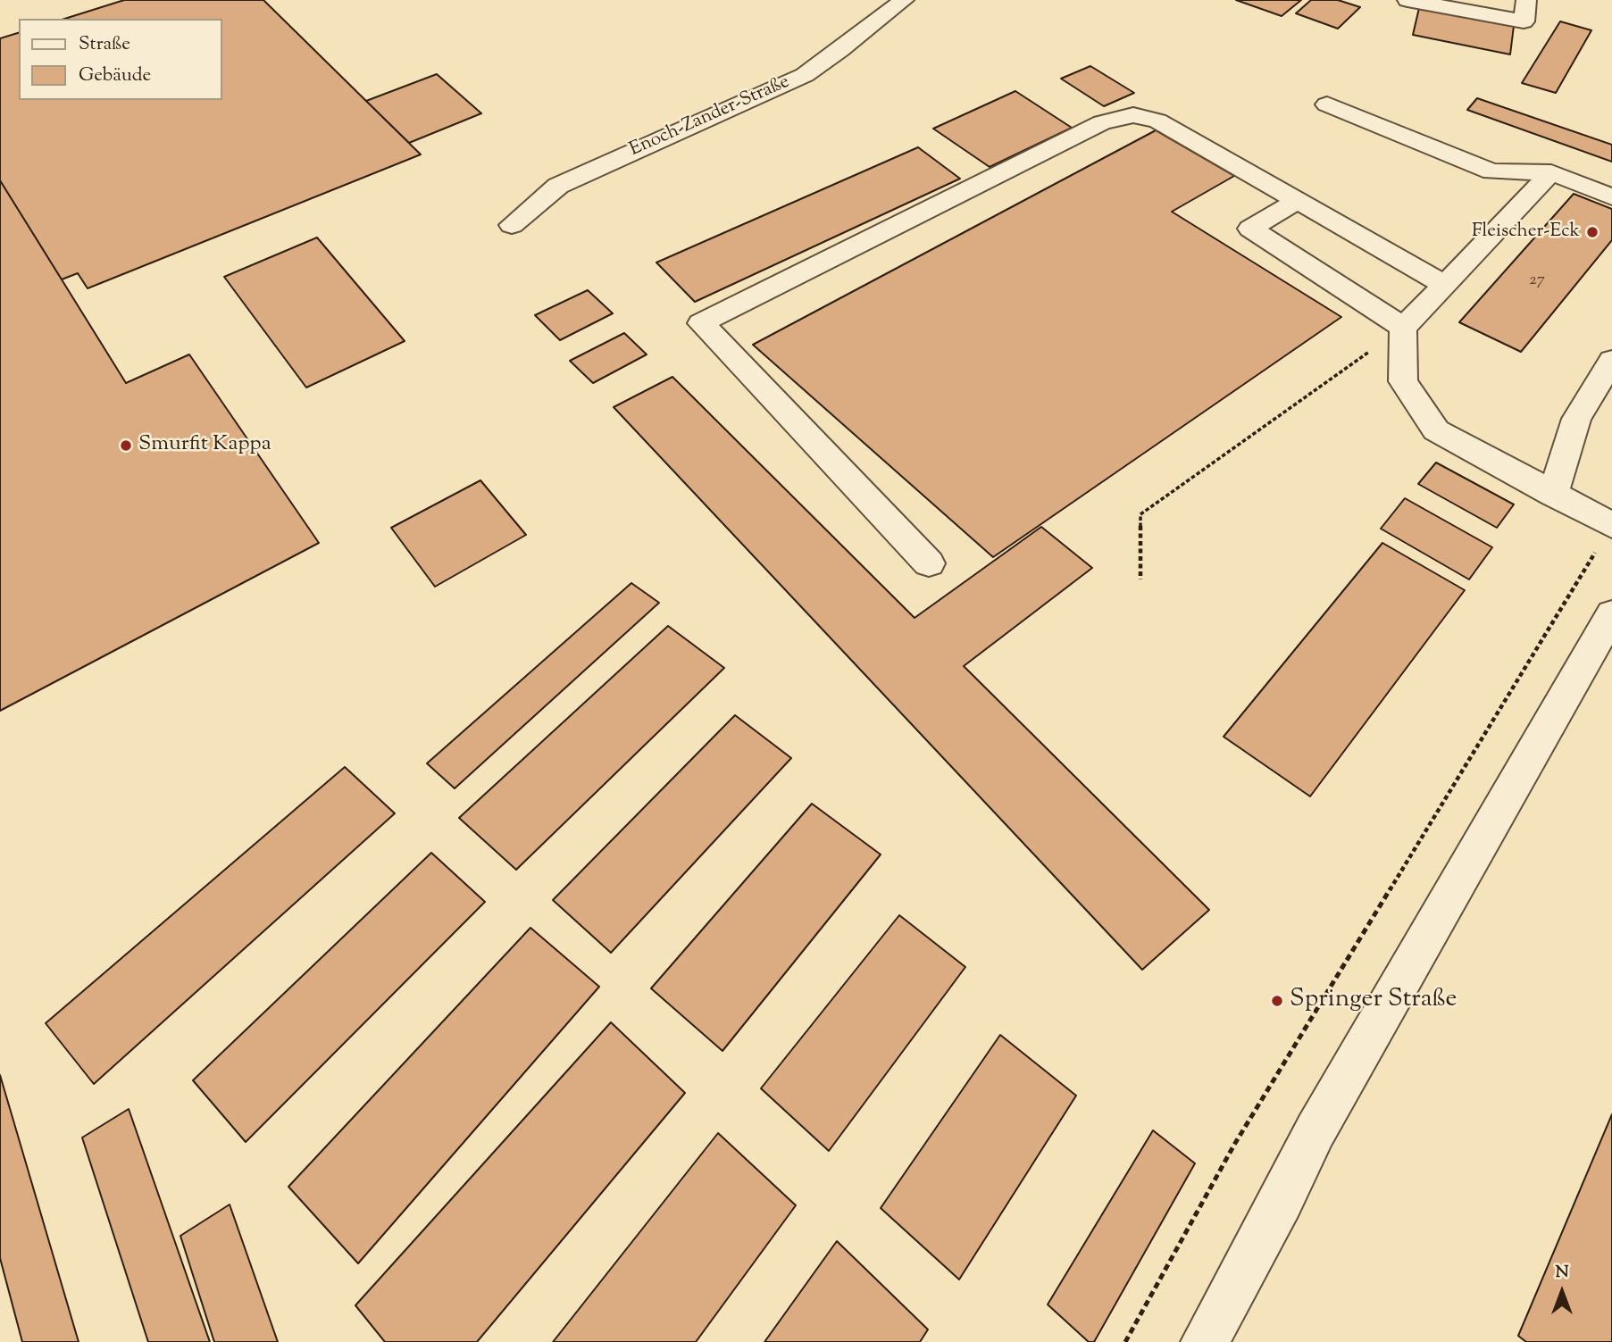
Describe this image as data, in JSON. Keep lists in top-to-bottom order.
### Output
{
  "streets": {
    "street": ["Enoch-Zander-Straße"]
  },
  "places": ["Fleischer-Eck", "Smurfit Kappa", "Springer Straße"],
  "house_numbers": ["27"],
  "legend": ["Straße", "Gebäude"],
  "north": "top"
}
